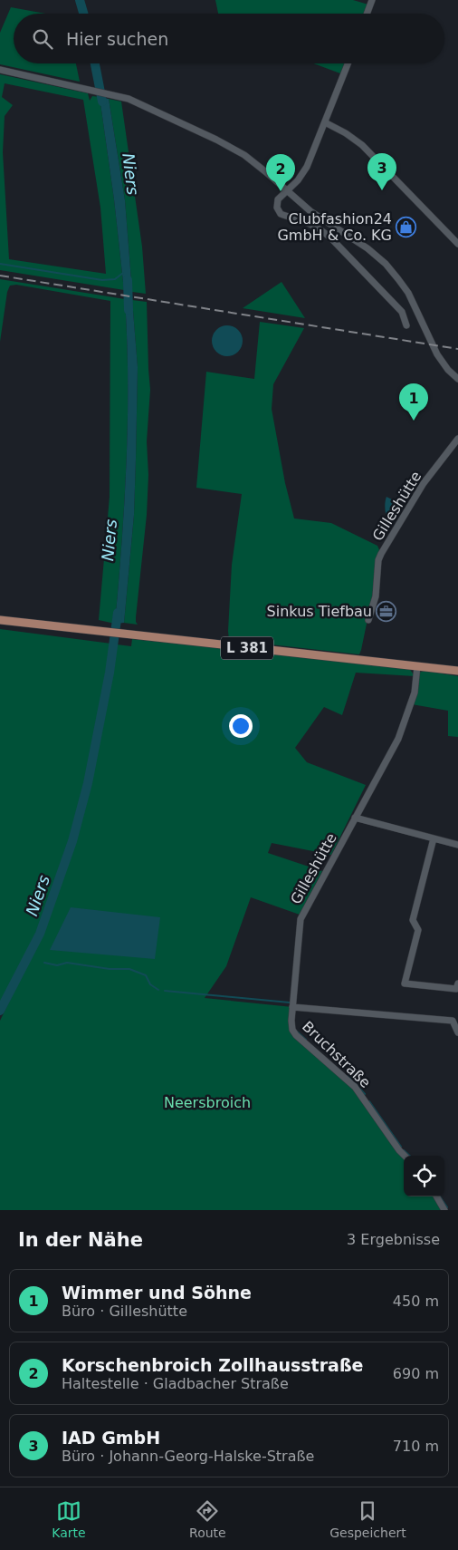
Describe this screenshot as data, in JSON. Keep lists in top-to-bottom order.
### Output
{
  "streets": {
    "main road": ["L 381"],
    "street": ["Gilleshütte", "Bruchstraße"]
  },
  "crossings": [
    ["Gilleshütte", "L 381"],
    ["Gilleshütte", "Bruchstraße"]
  ],
  "water": ["Niers"],
  "parks": ["Neersbroich"],
  "places": {
    "shop": ["Clubfashion24 GmbH & Co. KG"],
    "office": ["Sinkus Tiefbau"]
  },
  "page": {
    "search": "Hier suchen",
    "pins": ["3", "2", "1"],
    "heading": ["In der Nähe", "3 Ergebnisse"],
    "list": [
      {
        "mark": "1",
        "name": "Wimmer und Söhne",
        "note": "Büro · Gilleshütte",
        "value": "450 m"
      },
      {
        "mark": "2",
        "name": "Korschenbroich Zollhausstraße",
        "note": "Haltestelle · Gladbacher Straße",
        "value": "690 m"
      },
      {
        "mark": "3",
        "name": "IAD GmbH",
        "note": "Büro · Johann-Georg-Halske-Straße",
        "value": "710 m"
      }
    ],
    "nav": ["Karte", "Route", "Gespeichert"]
  }
}
